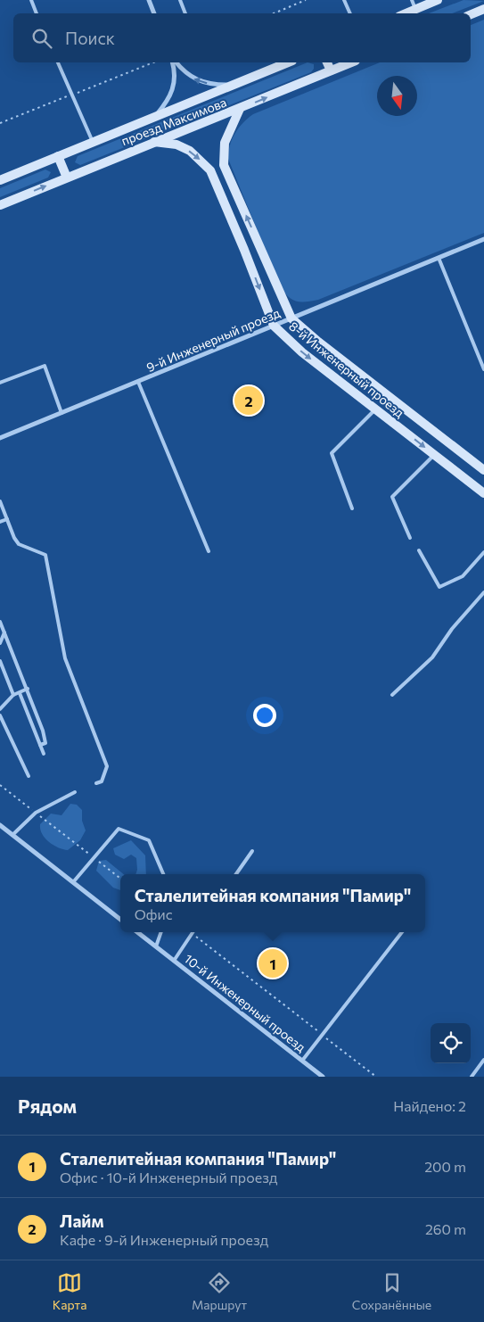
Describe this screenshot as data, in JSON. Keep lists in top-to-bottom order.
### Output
{
  "streets": {
    "street": [
      "проезд Максимова",
      "9-й Инженерный проезд",
      "8-й Инженерный проезд",
      "10-й Инженерный проезд"
    ]
  },
  "crossings": [
    ["проезд Максимова", "8-й Инженерный проезд"],
    ["9-й Инженерный проезд", "8-й Инженерный проезд"]
  ],
  "north": "bottom",
  "page": {
    "search": "Поиск",
    "pins": ["2", "1"],
    "popup": ["Сталелитейная компания \"Памир\"", "Офис"],
    "heading": ["Рядом", "Найдено: 2"],
    "list": [
      {
        "mark": "1",
        "name": "Сталелитейная компания \"Памир\"",
        "note": "Офис · 10-й Инженерный проезд",
        "value": "200 m"
      },
      {
        "mark": "2",
        "name": "Лайм",
        "note": "Кафе · 9-й Инженерный проезд",
        "value": "260 m"
      }
    ],
    "nav": ["Карта", "Маршрут", "Сохранённые"]
  }
}
